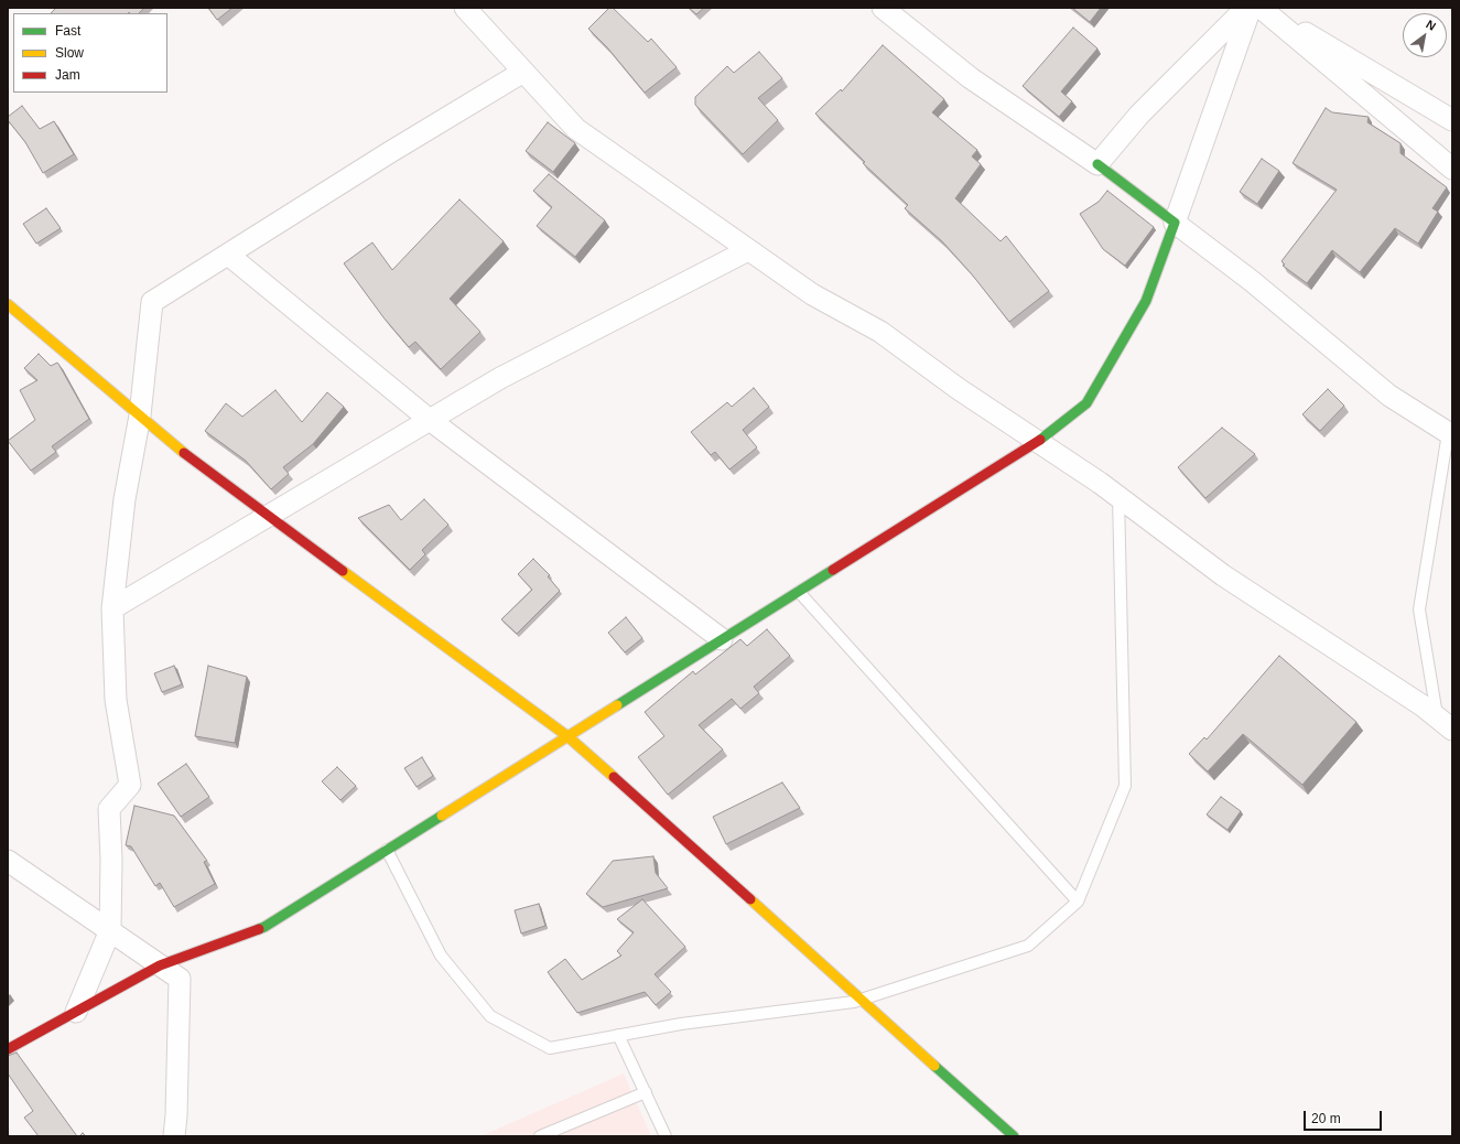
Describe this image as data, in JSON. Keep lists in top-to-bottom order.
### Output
{
  "legend": ["Fast", "Slow", "Jam"],
  "scale_bar": "20 m",
  "north": "top right"
}
